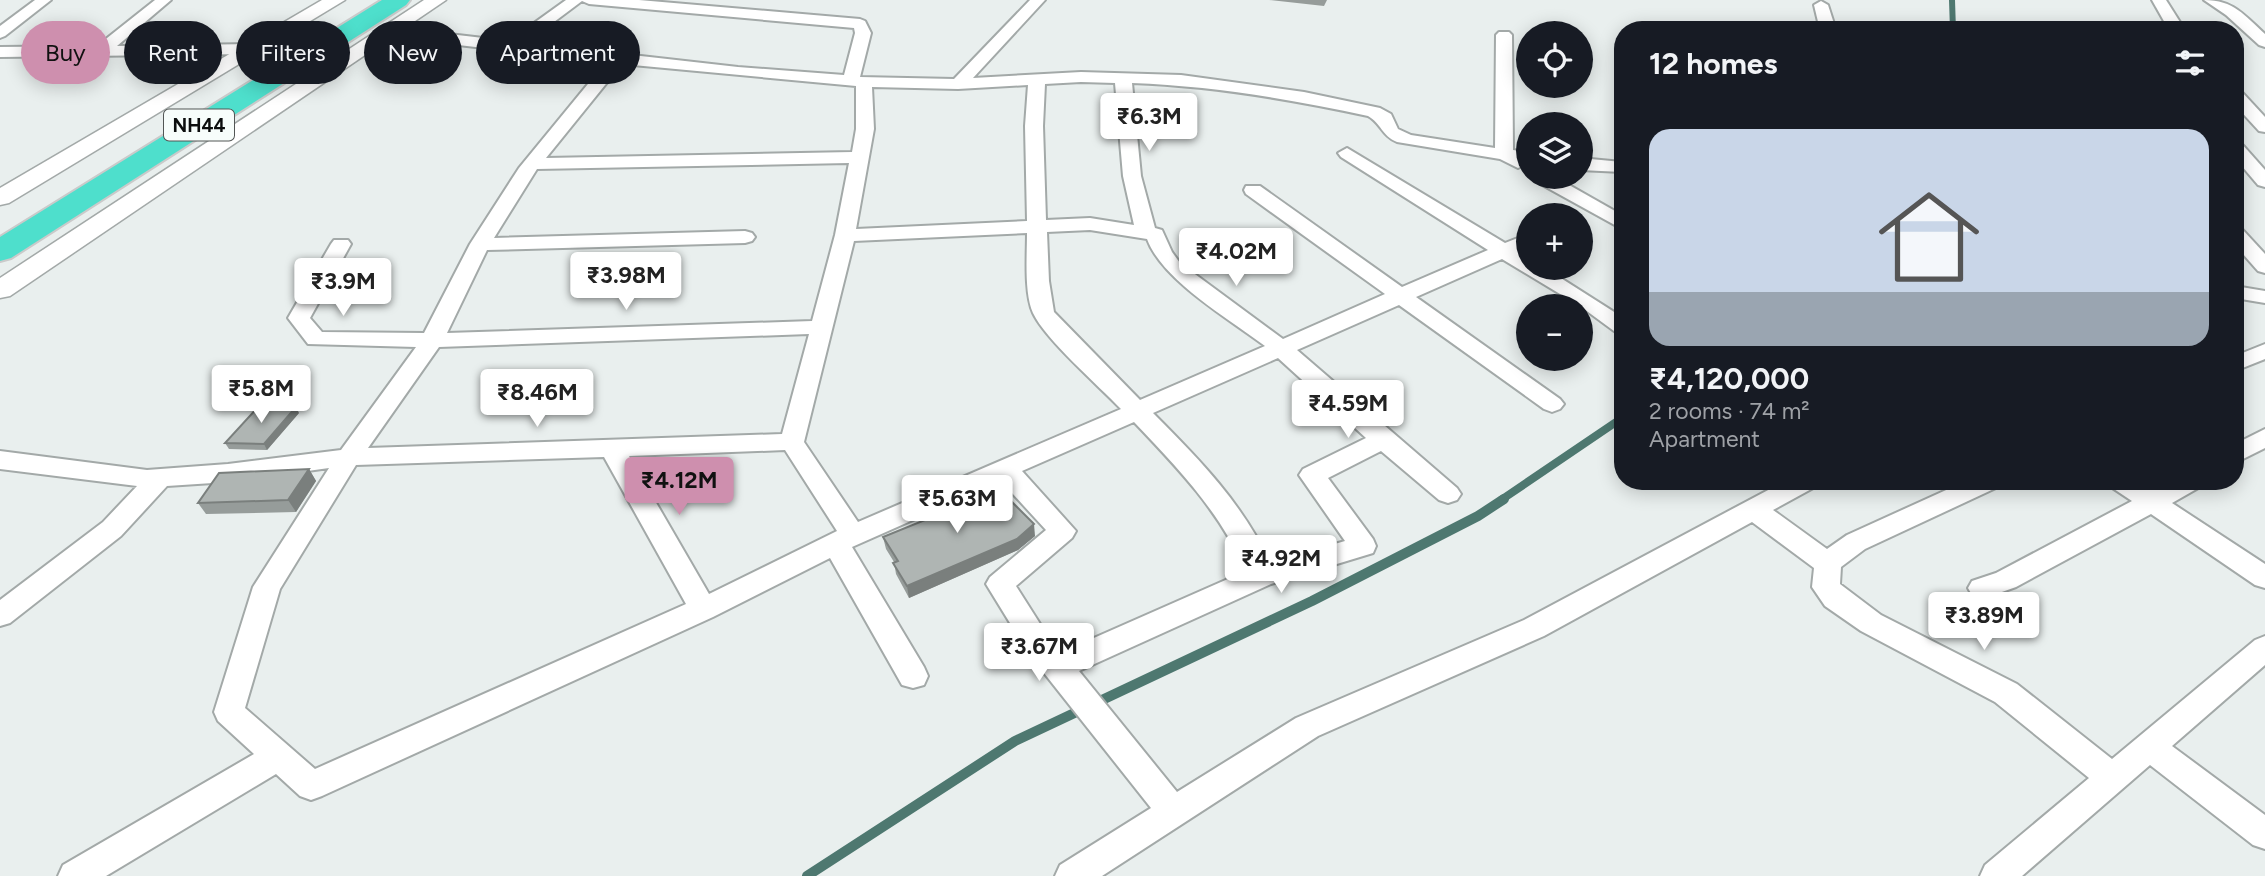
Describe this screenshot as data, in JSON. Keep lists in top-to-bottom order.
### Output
{
  "streets": {
    "highway": ["NH44"]
  },
  "page": {
    "map_buttons": ["+", "−"],
    "chip": [
      "Buy",
      "Rent",
      "Filters",
      "New",
      "Apartment"
    ],
    "heading": "12 homes",
    "price": [
      "₹6.3M",
      "₹4.02M",
      "₹3.98M",
      "₹3.9M",
      "₹5.8M",
      "₹8.46M",
      "₹4.59M",
      "₹4.12M",
      "₹5.63M",
      "₹4.92M",
      "₹3.89M",
      "₹3.67M"
    ],
    "list": [
      {
        "name": "₹4,120,000",
        "note": "2 rooms · 74 m² · Apartment"
      }
    ]
  }
}
